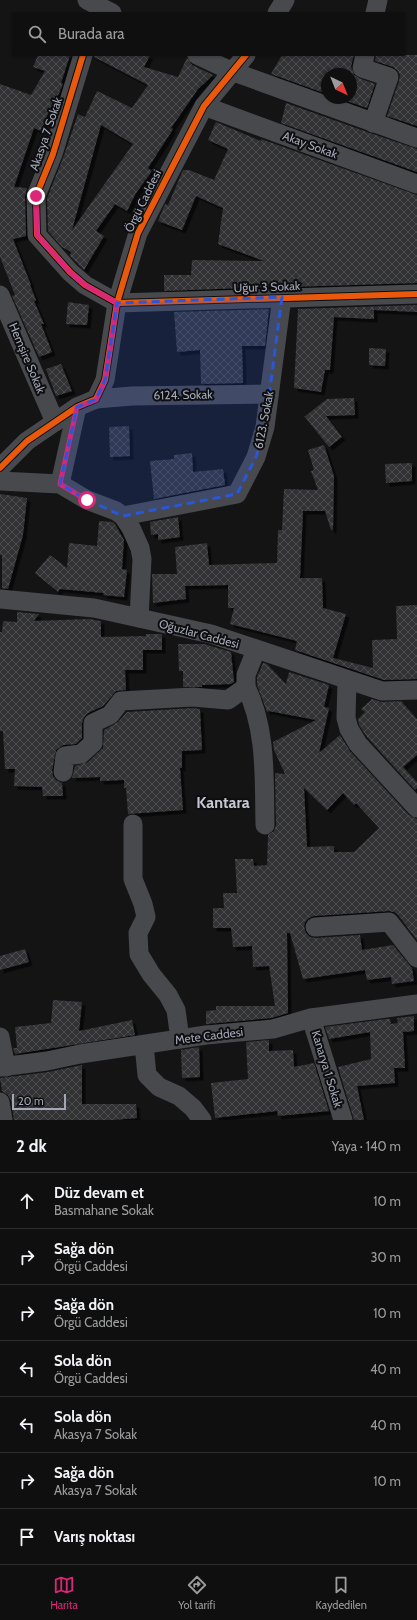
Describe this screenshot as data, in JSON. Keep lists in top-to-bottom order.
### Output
{
  "streets": {
    "street": [
      "Akasya 7 Sokak",
      "Akay Sokak",
      "Örgü Caddesi",
      "Uğur 3 Sokak",
      "Hemşire Sokak",
      "6124. Sokak",
      "6123. Sokak",
      "Oğuzlar Caddesi",
      "Mete Caddesi",
      "Kanarya 1 Sokak"
    ]
  },
  "crossings": [
    ["Akasya 7 Sokak", "Örgü Caddesi"],
    ["Akasya 7 Sokak", "Uğur 3 Sokak"],
    ["Akay Sokak", "Örgü Caddesi"],
    ["Örgü Caddesi", "Uğur 3 Sokak"],
    ["Örgü Caddesi", "6124. Sokak"],
    ["Uğur 3 Sokak", "6123. Sokak"],
    ["6124. Sokak", "6123. Sokak"],
    ["Mete Caddesi", "Kanarya 1 Sokak"]
  ],
  "districts": ["Kantara"],
  "scale_bar": "20 m",
  "north": "bottom right",
  "page": {
    "search": "Burada ara",
    "scale": "20 m",
    "heading": ["2 dk", "Yaya · 140 m"],
    "list": [
      ["Düz devam et", "Basmahane Sokak", "10 m"],
      ["Sağa dön", "Örgü Caddesi", "30 m"],
      ["Sağa dön", "Örgü Caddesi", "10 m"],
      ["Sola dön", "Örgü Caddesi", "40 m"],
      ["Sola dön", "Akasya 7 Sokak", "40 m"],
      ["Sağa dön", "Akasya 7 Sokak", "10 m"],
      "Varış noktası"
    ],
    "nav": ["Harita", "Yol tarifi", "Kaydedilen"]
  }
}
